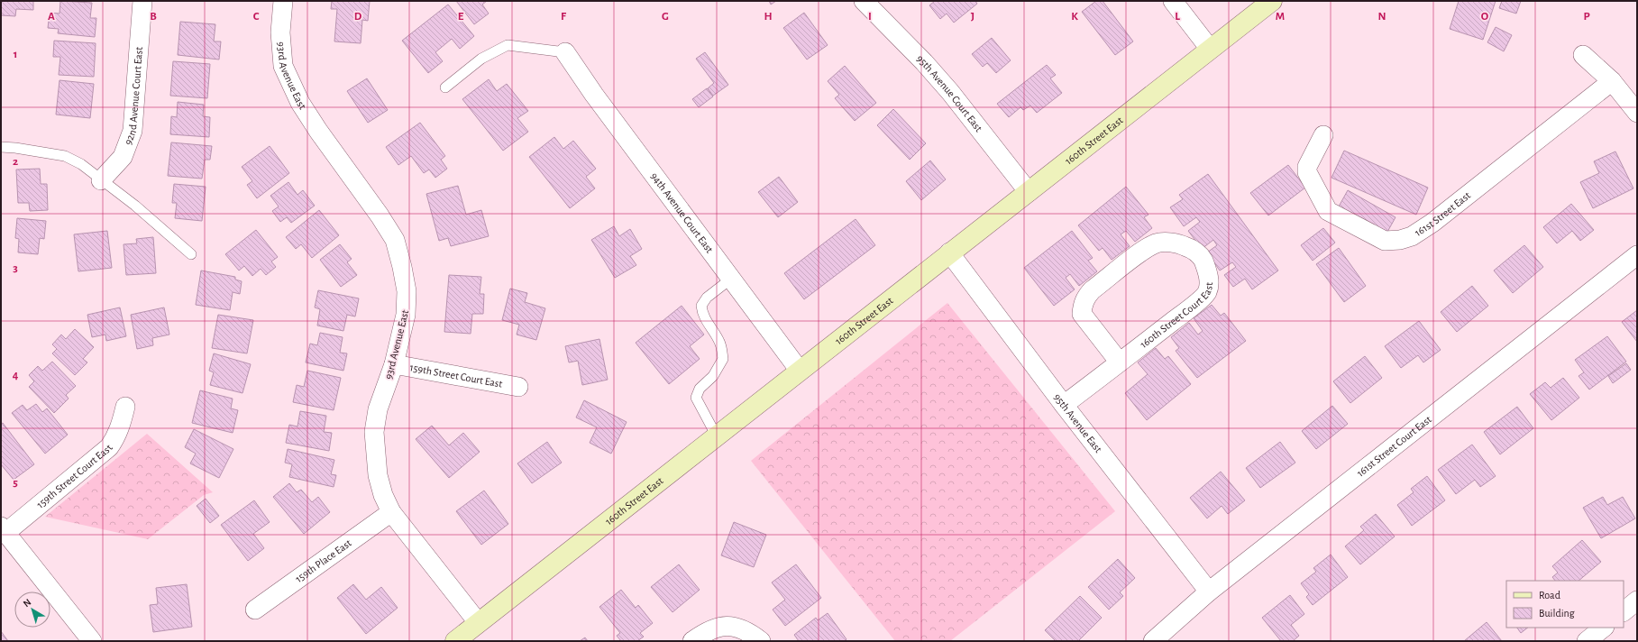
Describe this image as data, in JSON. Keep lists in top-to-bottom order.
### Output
{
  "streets": {
    "main road": ["160th Street East"],
    "street": [
      "93rd Avenue East",
      "95th Avenue Court East",
      "92nd Avenue Court East",
      "94th Avenue Court East",
      "161st Street East",
      "160th Street Court East",
      "159th Street Court East",
      "95th Avenue East",
      "161st Street Court East",
      "159th Place East"
    ]
  },
  "crossings": [
    ["93rd Avenue East", "160th Street East"],
    ["93rd Avenue East", "159th Street Court East"],
    ["93rd Avenue East", "159th Place East"],
    ["95th Avenue Court East", "160th Street East"],
    ["160th Street East", "94th Avenue Court East"],
    ["160th Street East", "95th Avenue East"],
    ["160th Street Court East", "95th Avenue East"],
    ["95th Avenue East", "161st Street Court East"]
  ],
  "legend": ["Road", "Building"],
  "north": "top left",
  "grid": {
    "columns": [
      "A",
      "B",
      "C",
      "D",
      "E",
      "F",
      "G",
      "H",
      "I",
      "J",
      "K",
      "L",
      "M",
      "N",
      "O",
      "P"
    ],
    "rows": [
      "1",
      "2",
      "3",
      "4",
      "5"
    ]
  }
}
